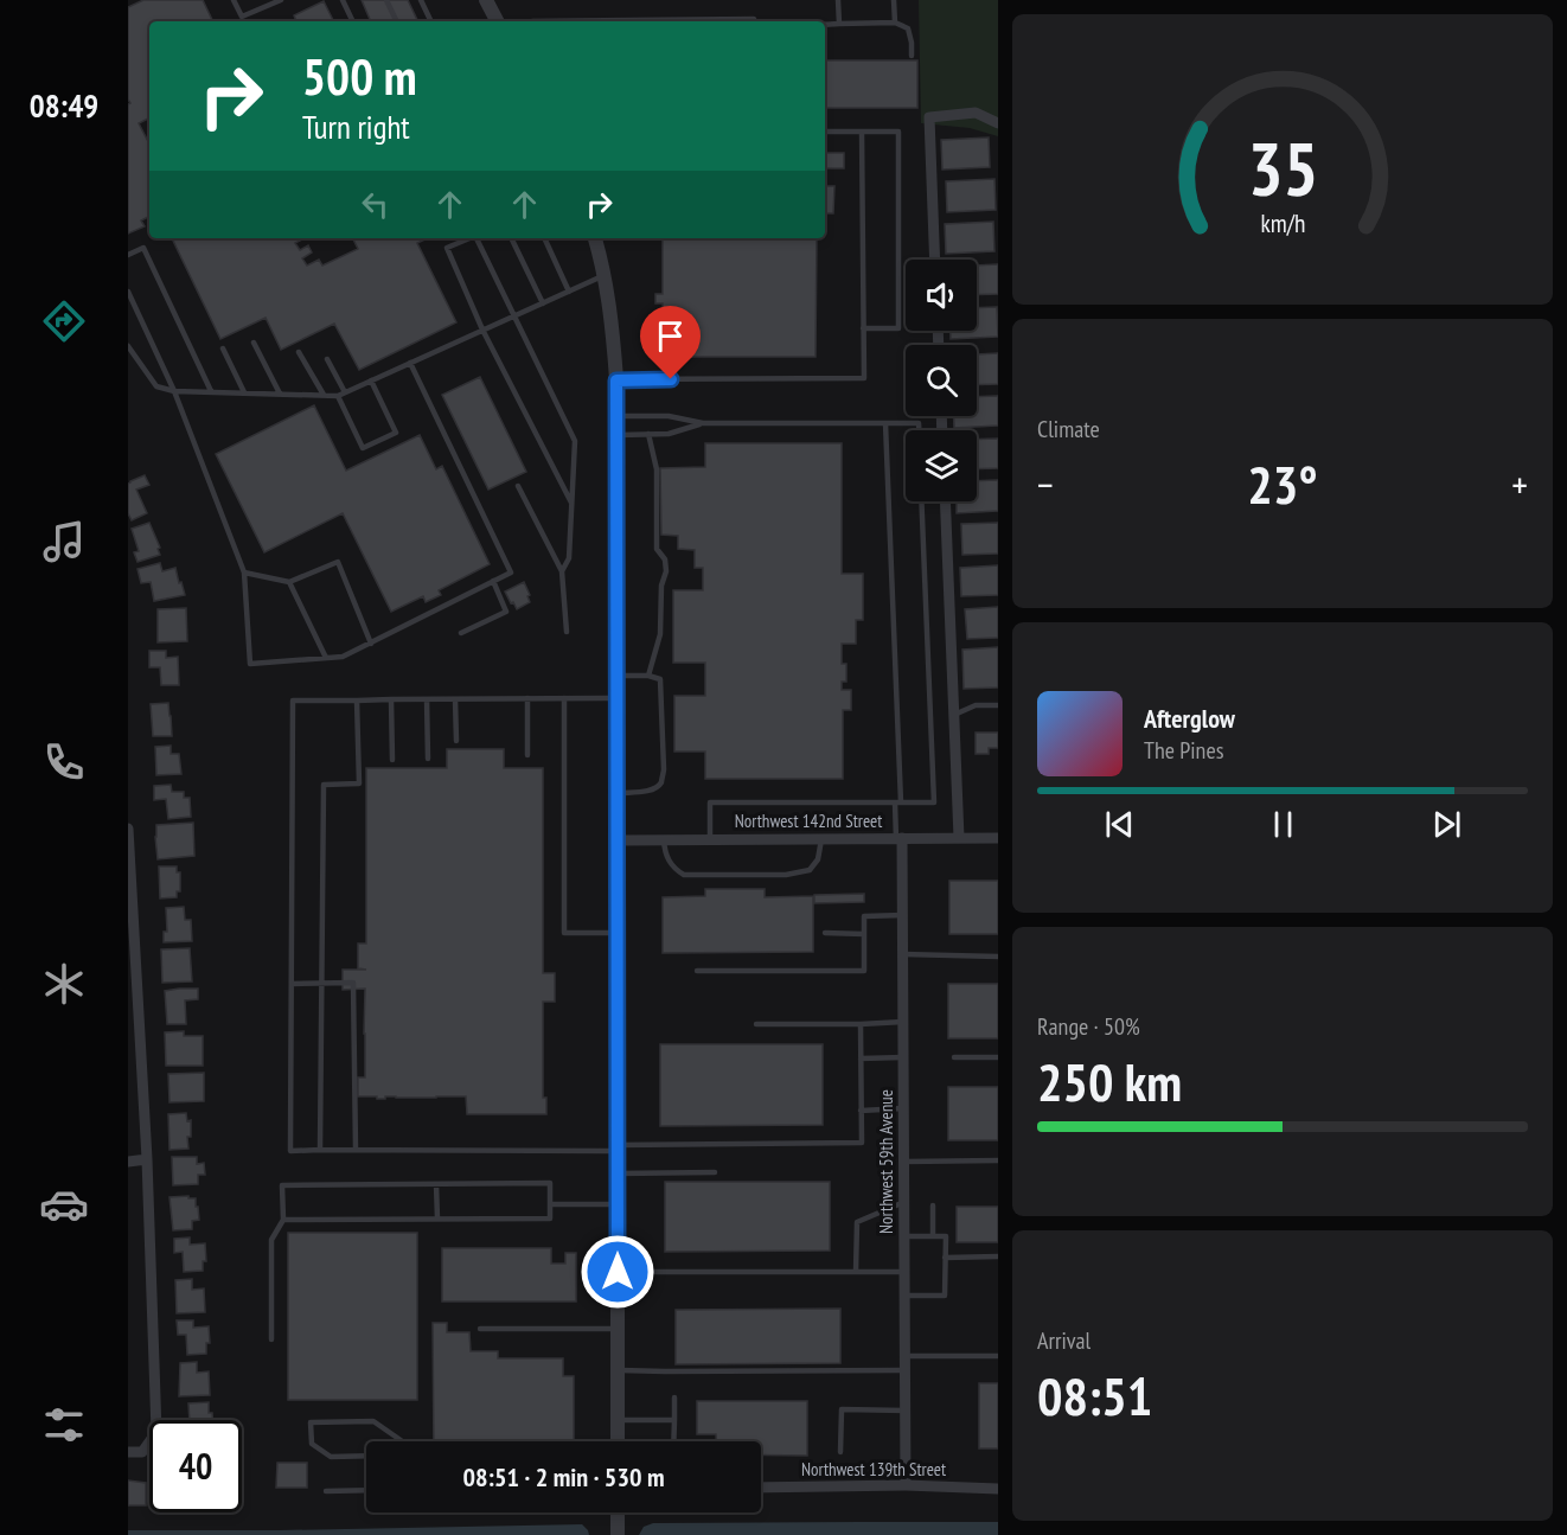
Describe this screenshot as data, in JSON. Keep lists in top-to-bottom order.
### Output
{
  "streets": {
    "street": ["Northwest 142nd Street", "Northwest 59th Avenue", "Northwest 139th Street"]
  },
  "crossings": [
    ["Northwest 142nd Street", "Northwest 59th Avenue"],
    ["Northwest 59th Avenue", "Northwest 139th Street"]
  ],
  "page": {
    "tabs": "08:49",
    "turn": ["500 m", "Turn right"],
    "tile": [
      "Climate",
      ["Range · 50%", "250 km"],
      ["Arrival", "08:51"]
    ],
    "heat": ["−", "23°", "+"],
    "song": ["Afterglow", "The Pines"],
    "limit": "40",
    "trip": "08:51 · 2 min · 530 m",
    "gauge": ["35", "km/h"]
  }
}
